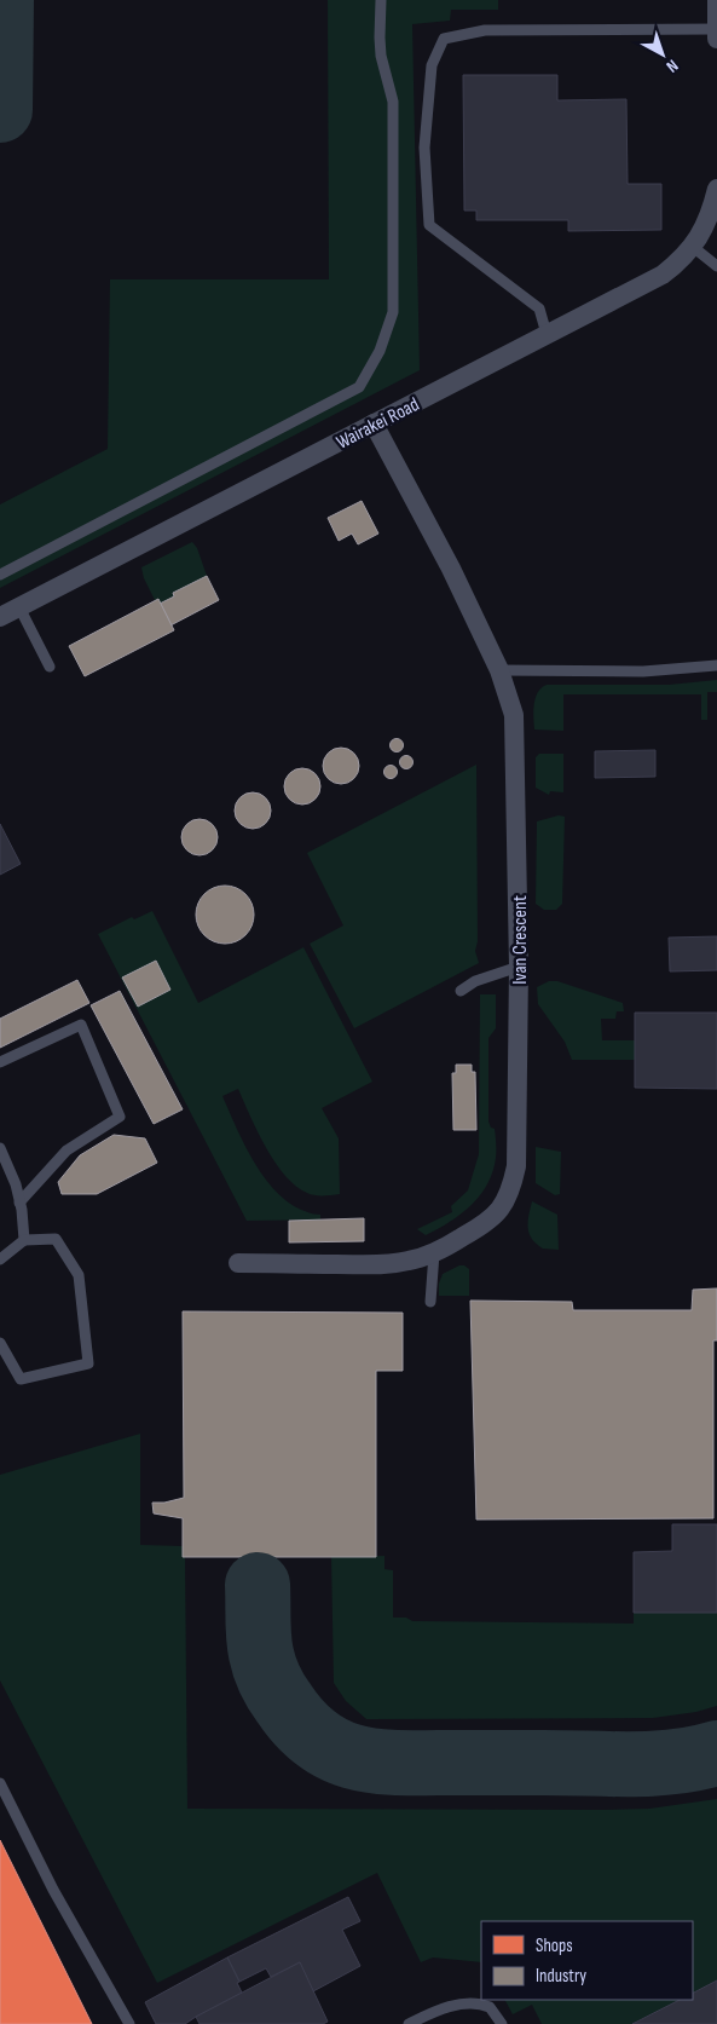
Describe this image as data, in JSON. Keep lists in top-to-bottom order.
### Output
{
  "streets": {
    "street": ["Wairakei Road", "Ivan Crescent"]
  },
  "crossings": [
    ["Wairakei Road", "Ivan Crescent"]
  ],
  "legend": ["Shops", "Industry"],
  "north": "bottom right"
}
